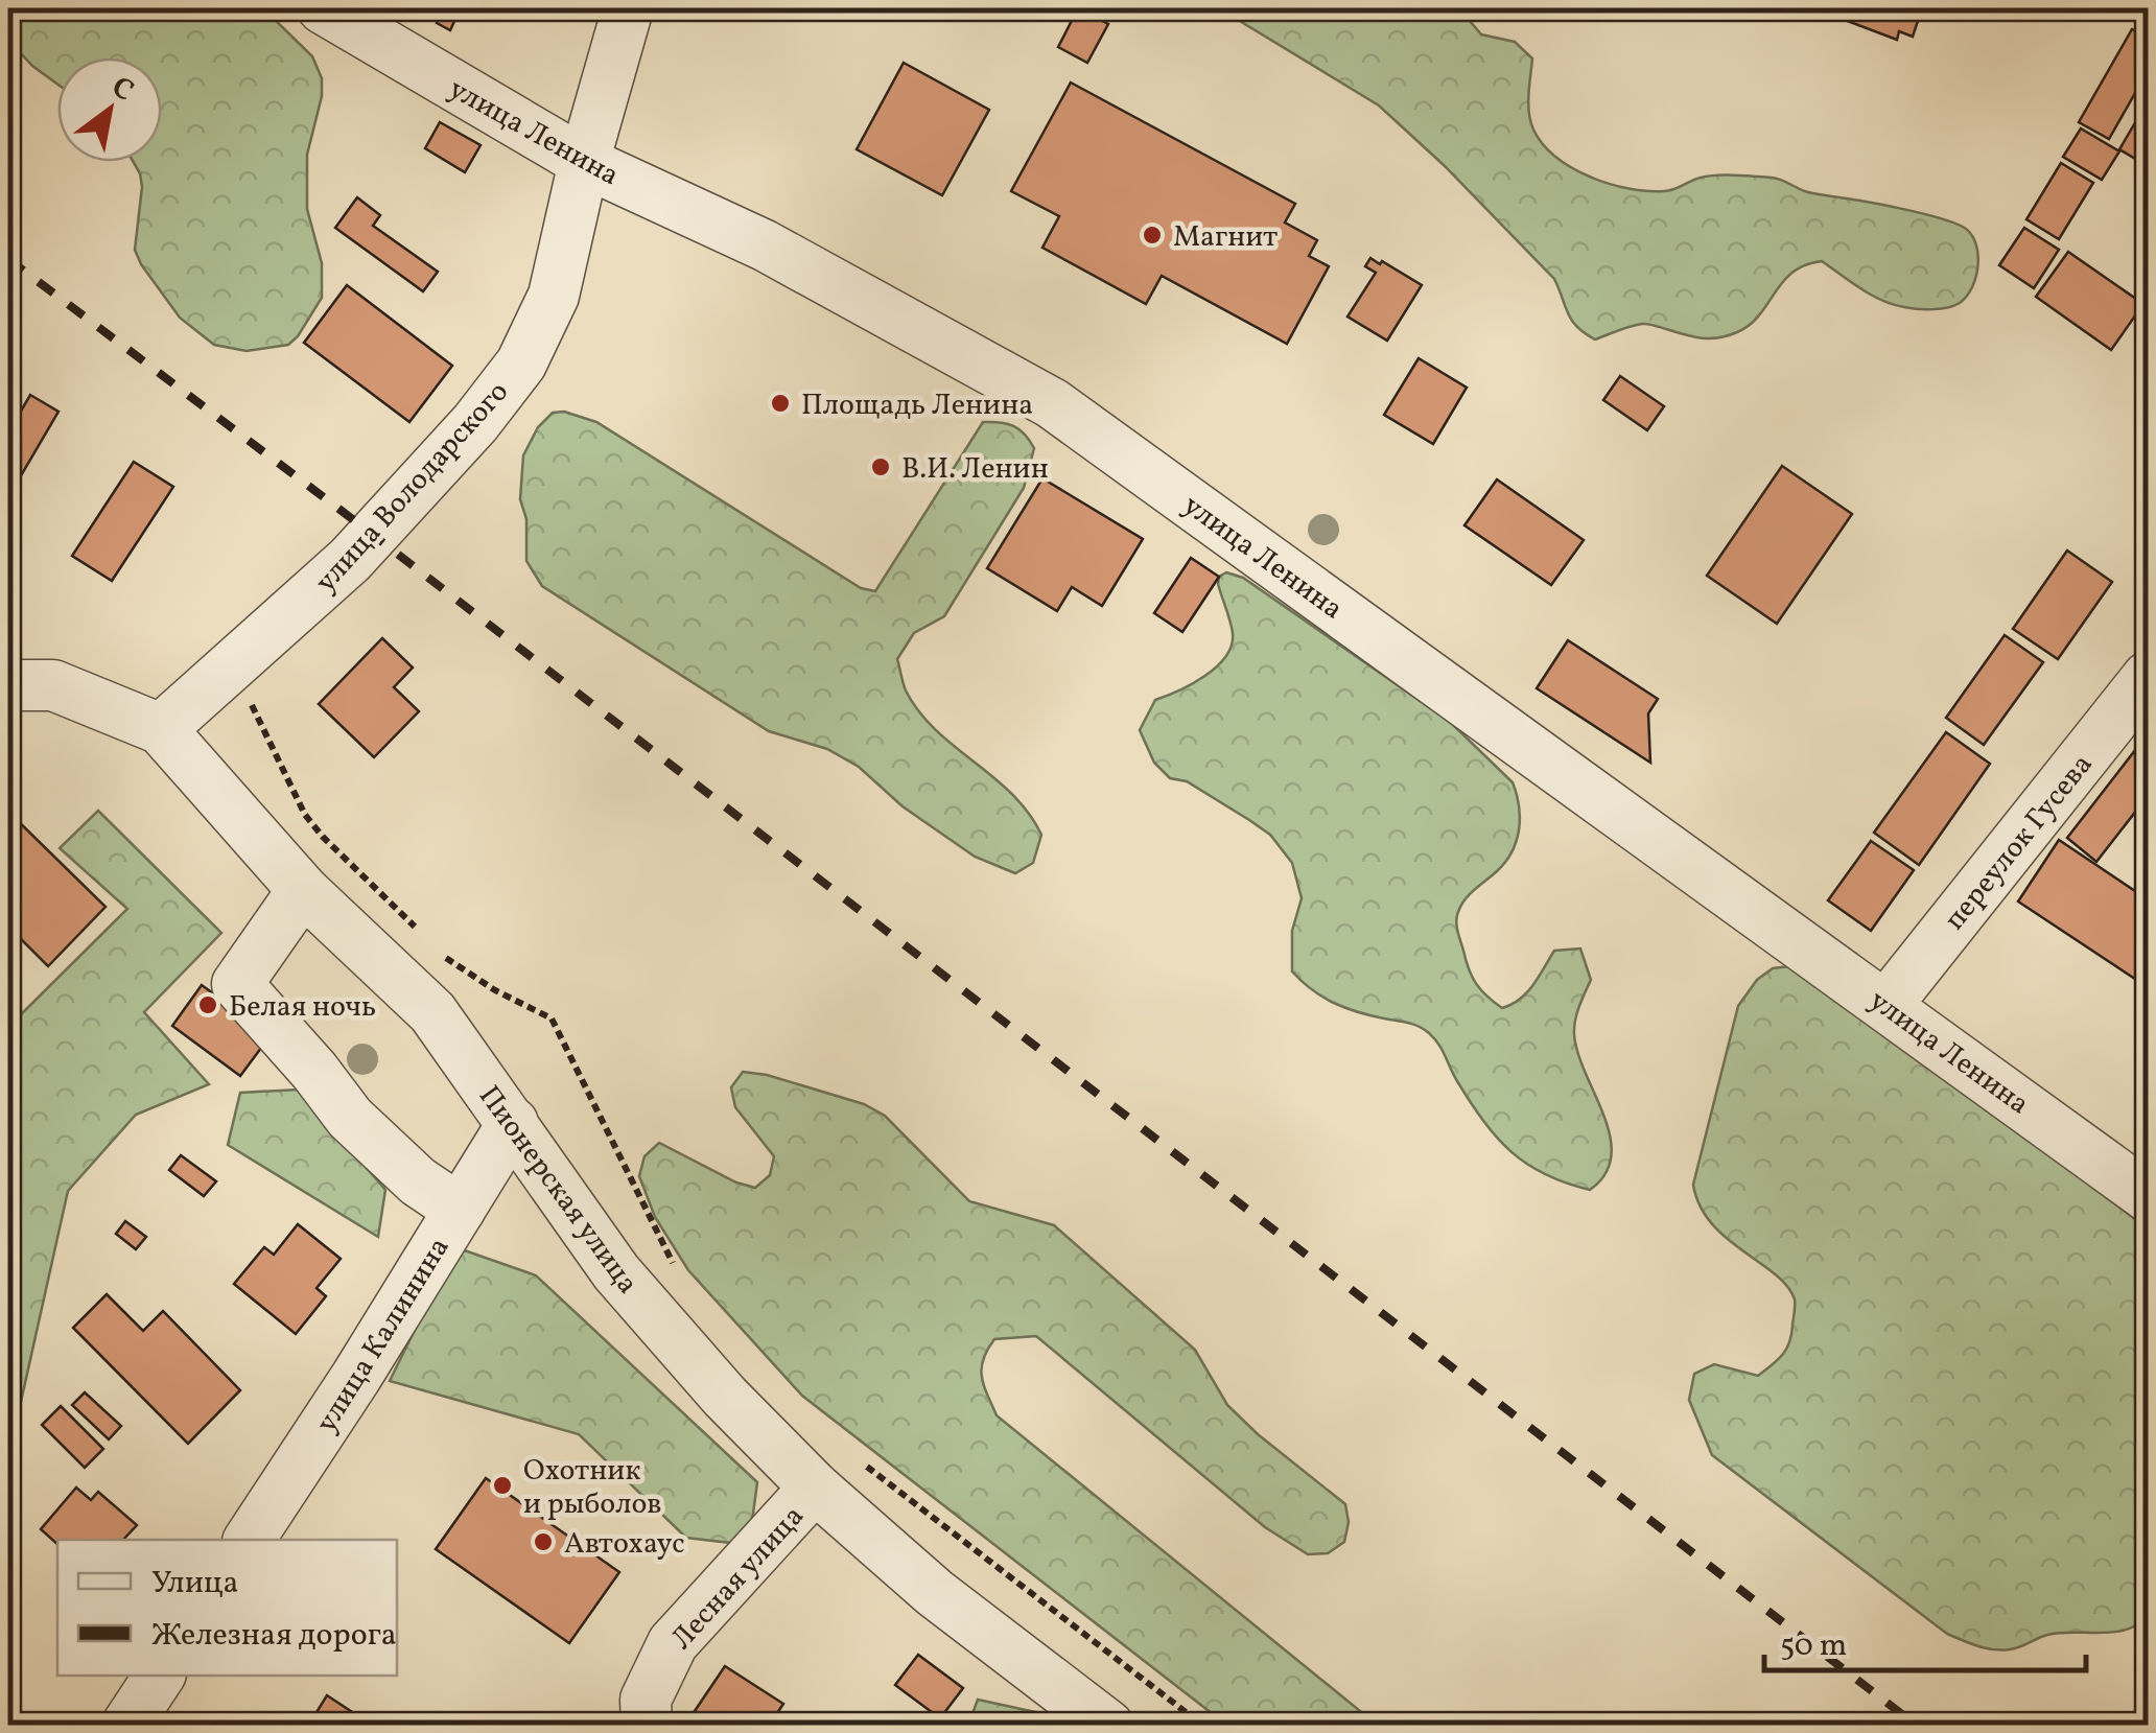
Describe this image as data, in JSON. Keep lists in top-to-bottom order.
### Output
{
  "streets": {
    "street": [
      "улица Ленина",
      "улица Володарского",
      "переулок Гусева",
      "Пионерская улица",
      "улица Калинина",
      "Лесная улица"
    ]
  },
  "crossings": [
    ["улица Ленина", "улица Володарского"],
    ["улица Ленина", "переулок Гусева"],
    ["улица Володарского", "Пионерская улица"],
    ["Пионерская улица", "улица Калинина"],
    ["Пионерская улица", "Лесная улица"]
  ],
  "places": [
    "Магнит",
    "Площадь Ленина",
    "В.И. Ленин",
    "Белая ночь",
    "Охотник и рыболов",
    "Автохаус"
  ],
  "legend": ["Улица", "Железная дорога"],
  "scale_bar": "50 m",
  "north": "top right"
}
